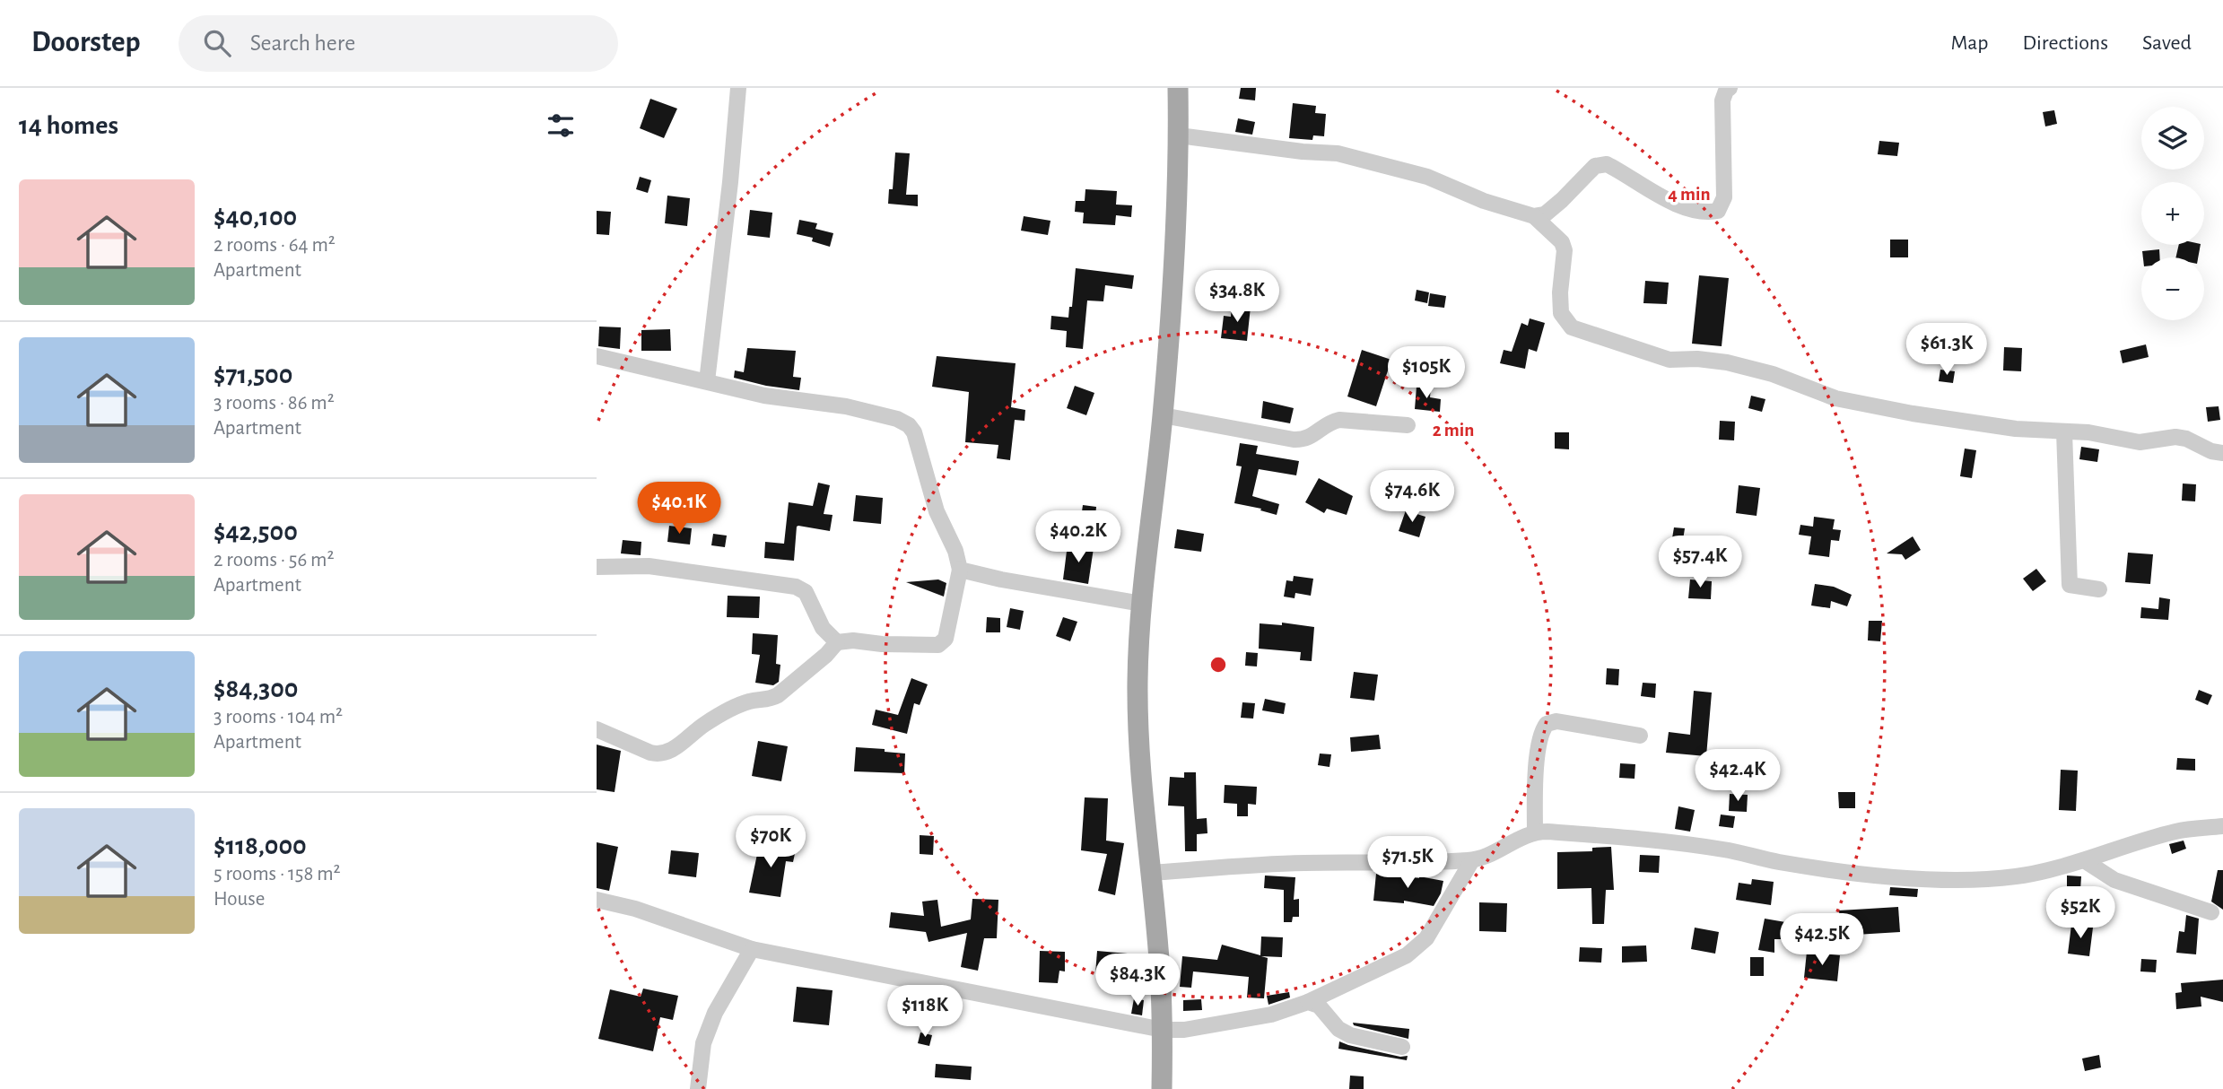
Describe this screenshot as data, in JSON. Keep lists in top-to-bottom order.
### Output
{
  "page": {
    "header": "Doorstep",
    "search": "Search here",
    "nav": ["Map", "Directions", "Saved"],
    "heading": "14 homes",
    "map_buttons": ["+", "−"],
    "list": [
      {
        "name": "$40,100",
        "note": "2 rooms · 64 m² · Apartment"
      },
      {
        "name": "$71,500",
        "note": "3 rooms · 86 m² · Apartment"
      },
      {
        "name": "$42,500",
        "note": "2 rooms · 56 m² · Apartment"
      },
      {
        "name": "$84,300",
        "note": "3 rooms · 104 m² · Apartment"
      },
      {
        "name": "$118,000",
        "note": "5 rooms · 158 m² · House"
      }
    ],
    "price": [
      "$34.8K",
      "$61.3K",
      "$105K",
      "$74.6K",
      "$40.1K",
      "$40.2K",
      "$57.4K",
      "$42.4K",
      "$70K",
      "$71.5K",
      "$52K",
      "$42.5K",
      "$84.3K",
      "$118K"
    ]
  },
  "rings": ["4 min", "2 min"]
}
